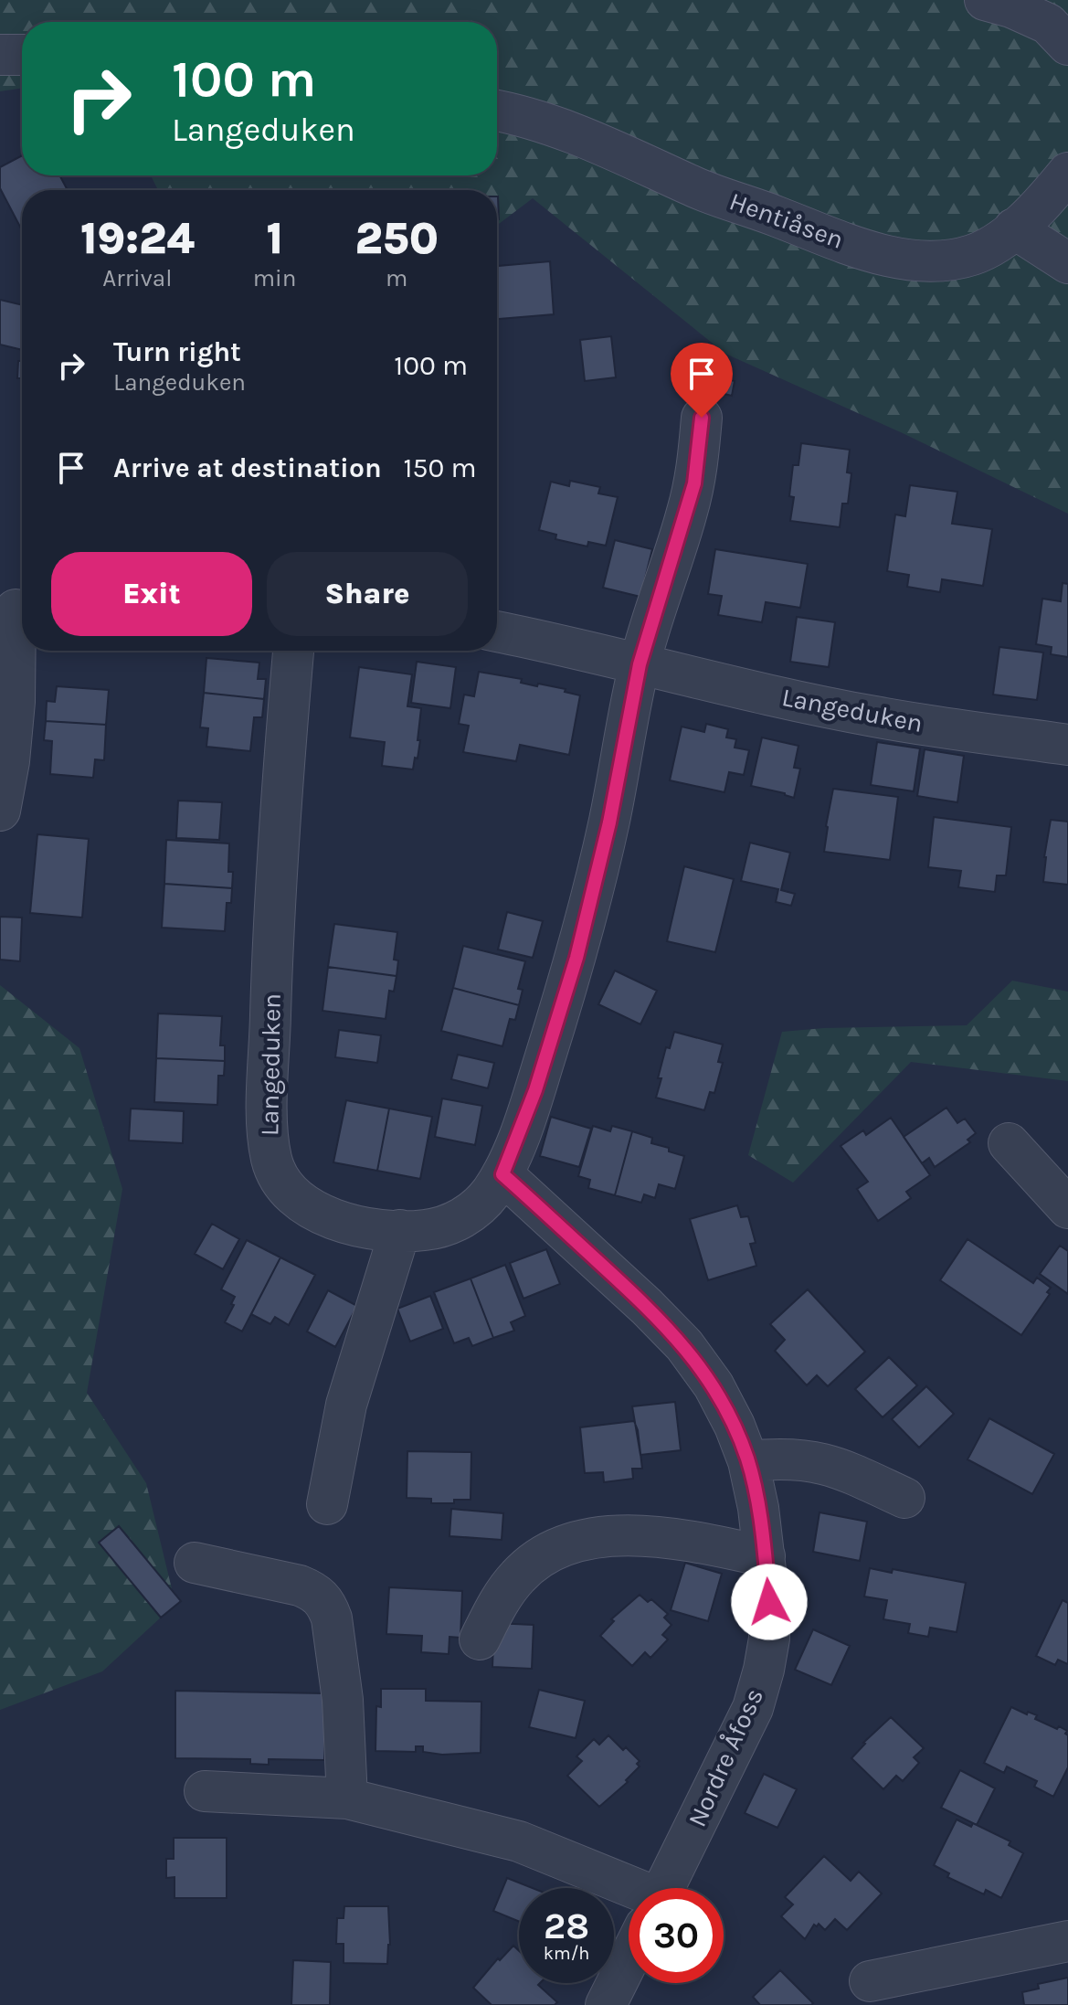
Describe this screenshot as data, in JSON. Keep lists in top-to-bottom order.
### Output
{
  "streets": {
    "street": ["Hentiåsen", "Langeduken", "Nordre Åfoss"]
  },
  "crossings": [
    ["Langeduken", "Nordre Åfoss"]
  ],
  "page": {
    "turn": ["100 m", "Langeduken"],
    "eta": [
      "19:24",
      "Arrival",
      "1",
      "min",
      "250",
      "m"
    ],
    "list": [
      {
        "name": "Turn right",
        "note": "Langeduken",
        "value": "100 m"
      },
      {
        "name": "Arrive at destination",
        "value": "150 m"
      }
    ],
    "buttons": ["Exit", "Share"],
    "speed": "28 km/h",
    "limit": "30"
  }
}
